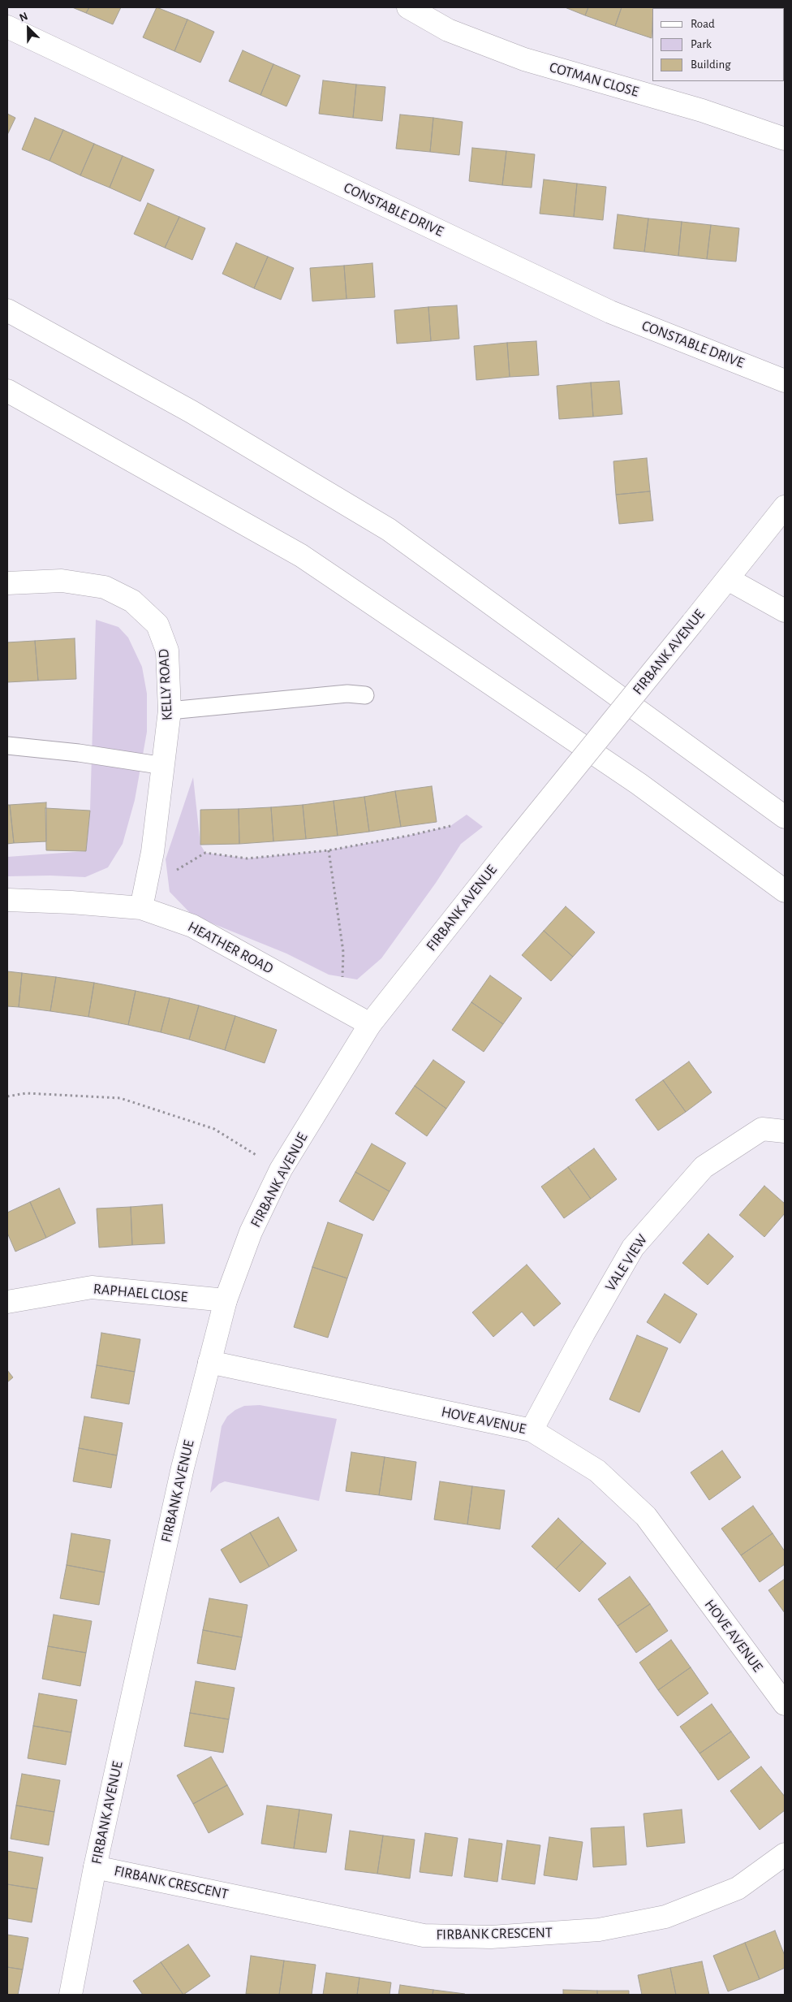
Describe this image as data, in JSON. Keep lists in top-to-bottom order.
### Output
{
  "streets": {
    "main road": [
      "COTMAN CLOSE",
      "CONSTABLE DRIVE",
      "FIRBANK AVENUE",
      "KELLY ROAD",
      "HEATHER ROAD",
      "VALE VIEW",
      "RAPHAEL CLOSE",
      "HOVE AVENUE",
      "FIRBANK CRESCENT"
    ]
  },
  "crossings": [
    ["FIRBANK AVENUE", "HEATHER ROAD"],
    ["FIRBANK AVENUE", "RAPHAEL CLOSE"],
    ["FIRBANK AVENUE", "HOVE AVENUE"],
    ["FIRBANK AVENUE", "FIRBANK CRESCENT"],
    ["KELLY ROAD", "HEATHER ROAD"],
    ["VALE VIEW", "HOVE AVENUE"]
  ],
  "legend": ["Road", "Park", "Building"],
  "north": "top left"
}
